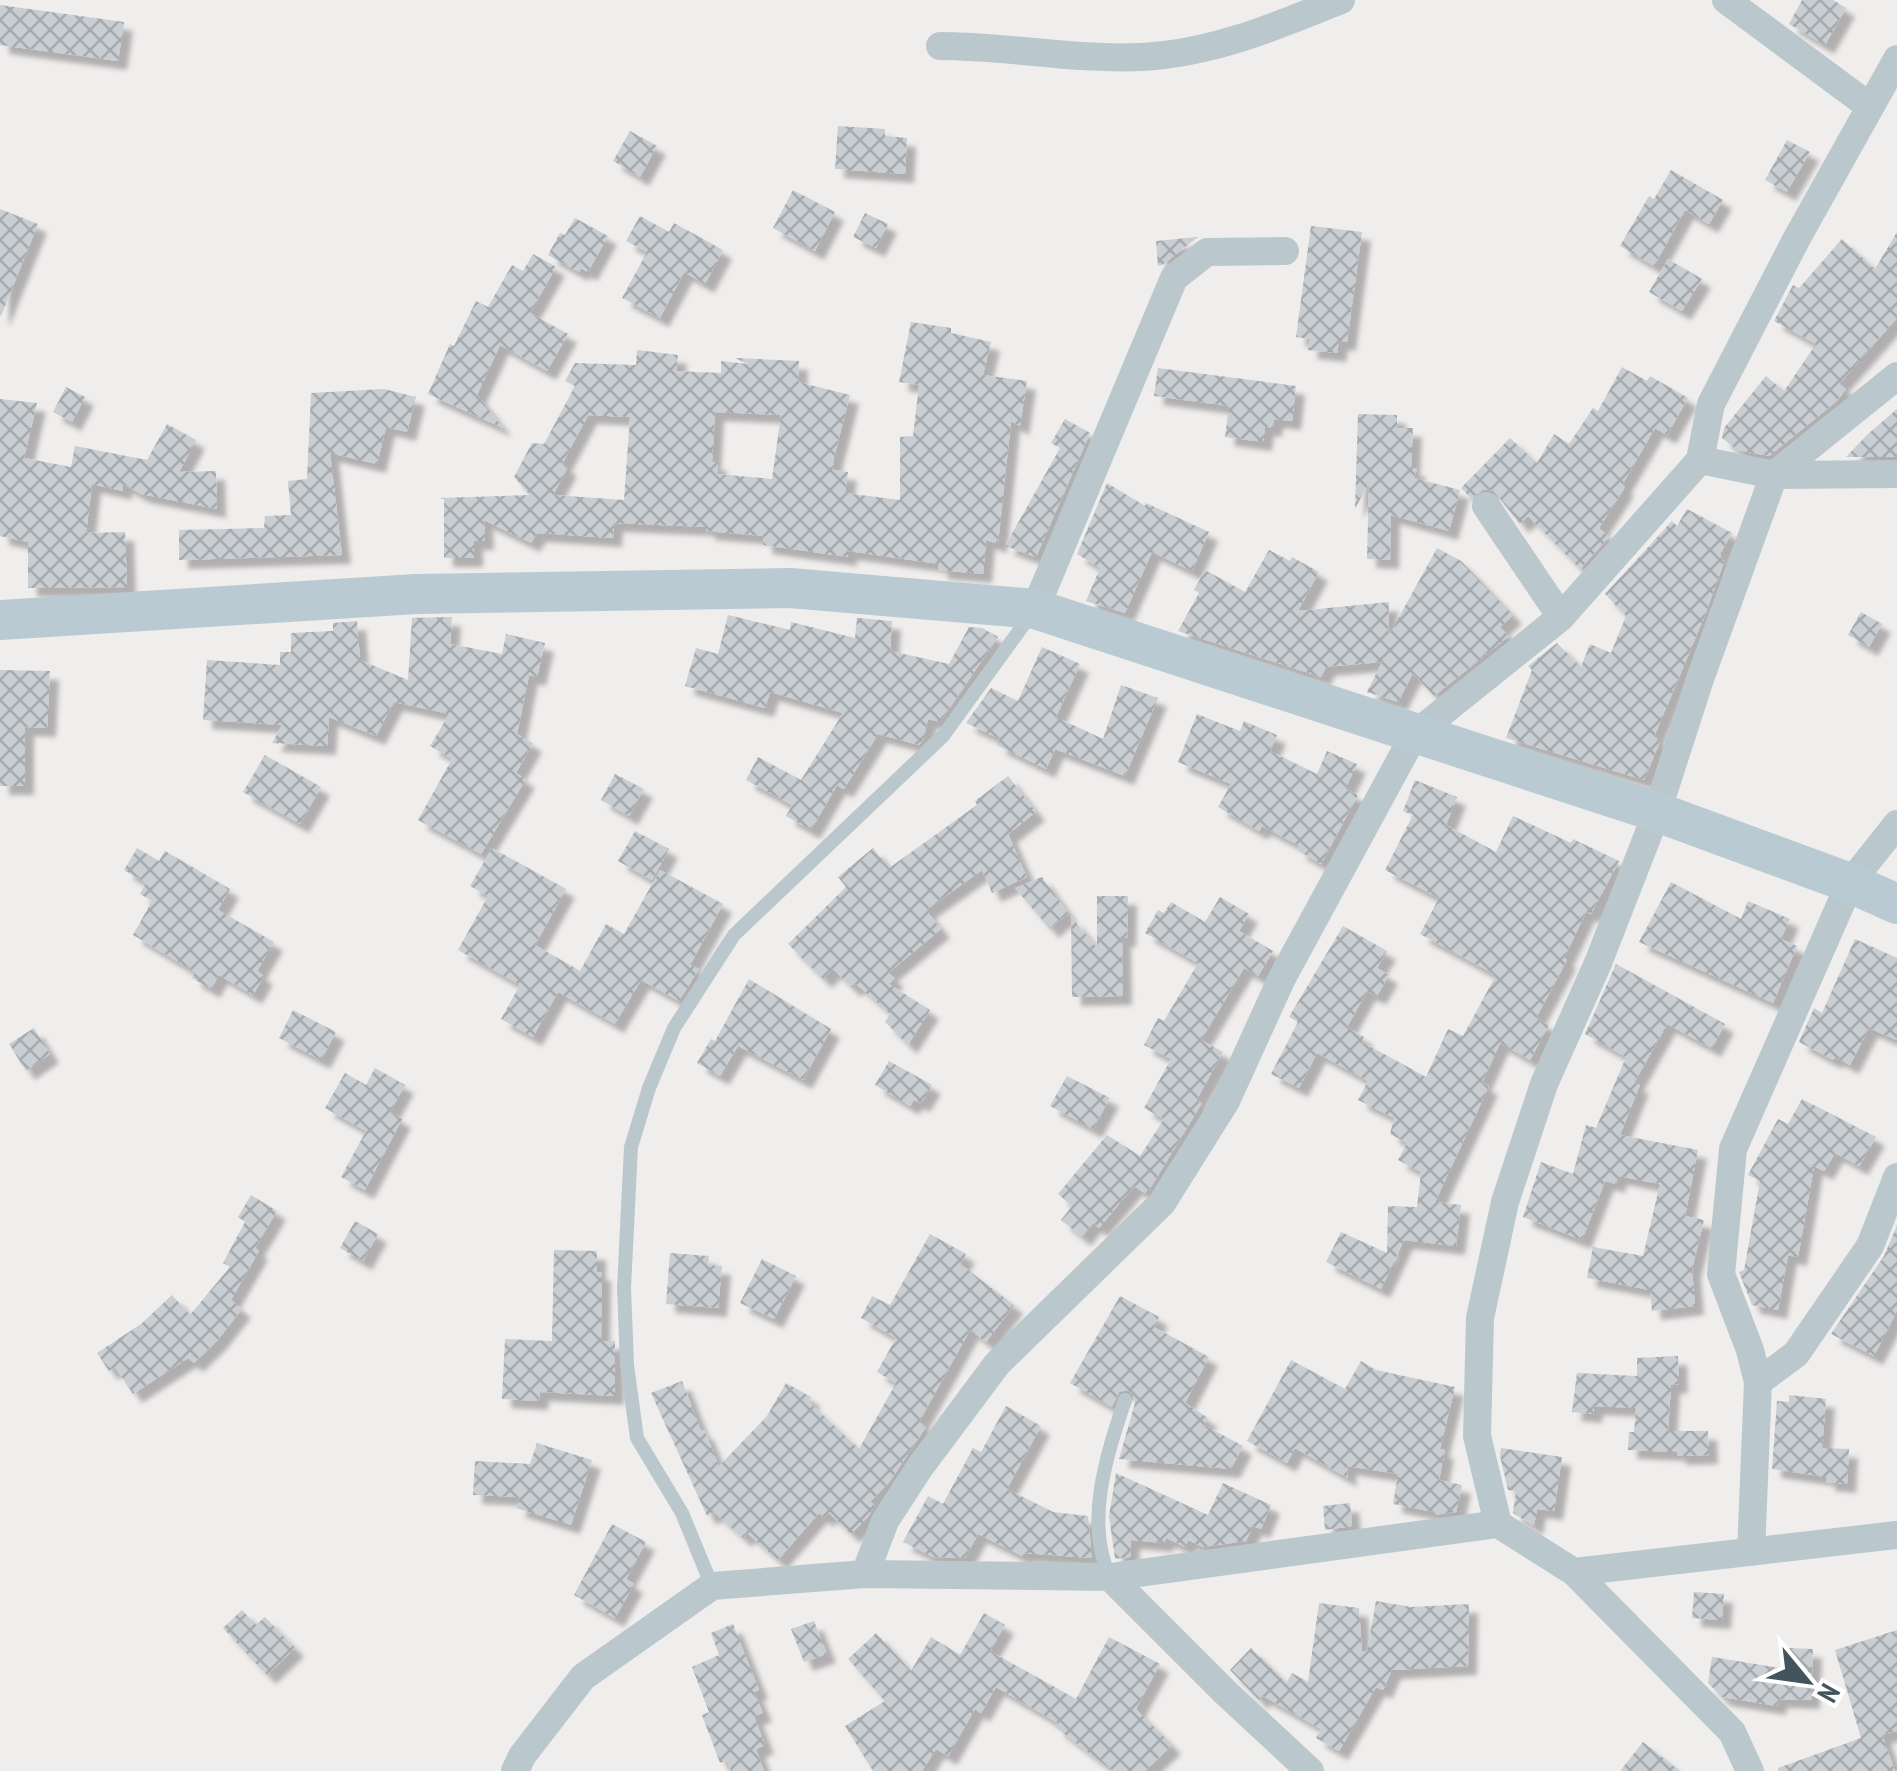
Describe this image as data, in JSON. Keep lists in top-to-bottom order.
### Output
{
  "north": "bottom right"
}
